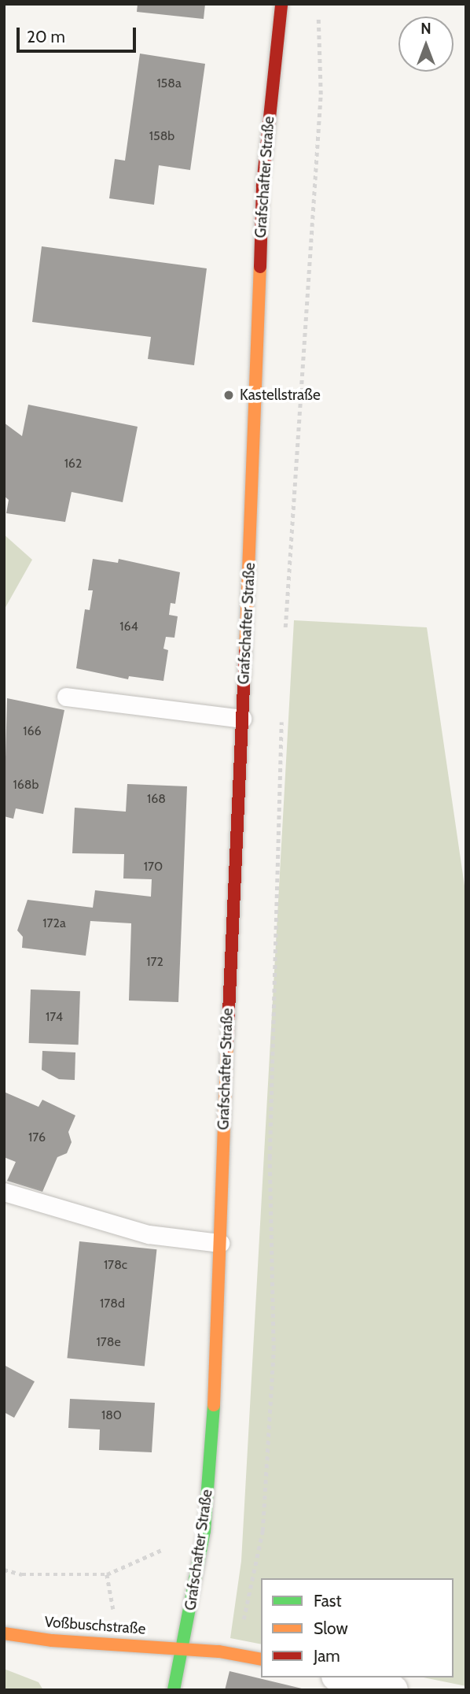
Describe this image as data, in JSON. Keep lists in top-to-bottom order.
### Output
{
  "streets": {
    "main road": ["Grafschafter Straße", "Voßbuschstraße"]
  },
  "crossings": [
    ["Grafschafter Straße", "Voßbuschstraße"]
  ],
  "places": ["Kastellstraße"],
  "house_numbers": [
    "158a",
    "158b",
    "162",
    "164",
    "166",
    "168b",
    "168",
    "170",
    "172a",
    "172",
    "174",
    "176",
    "178c",
    "178d",
    "178e",
    "180"
  ],
  "legend": ["Fast", "Slow", "Jam"],
  "scale_bar": "20 m",
  "north": "top"
}
